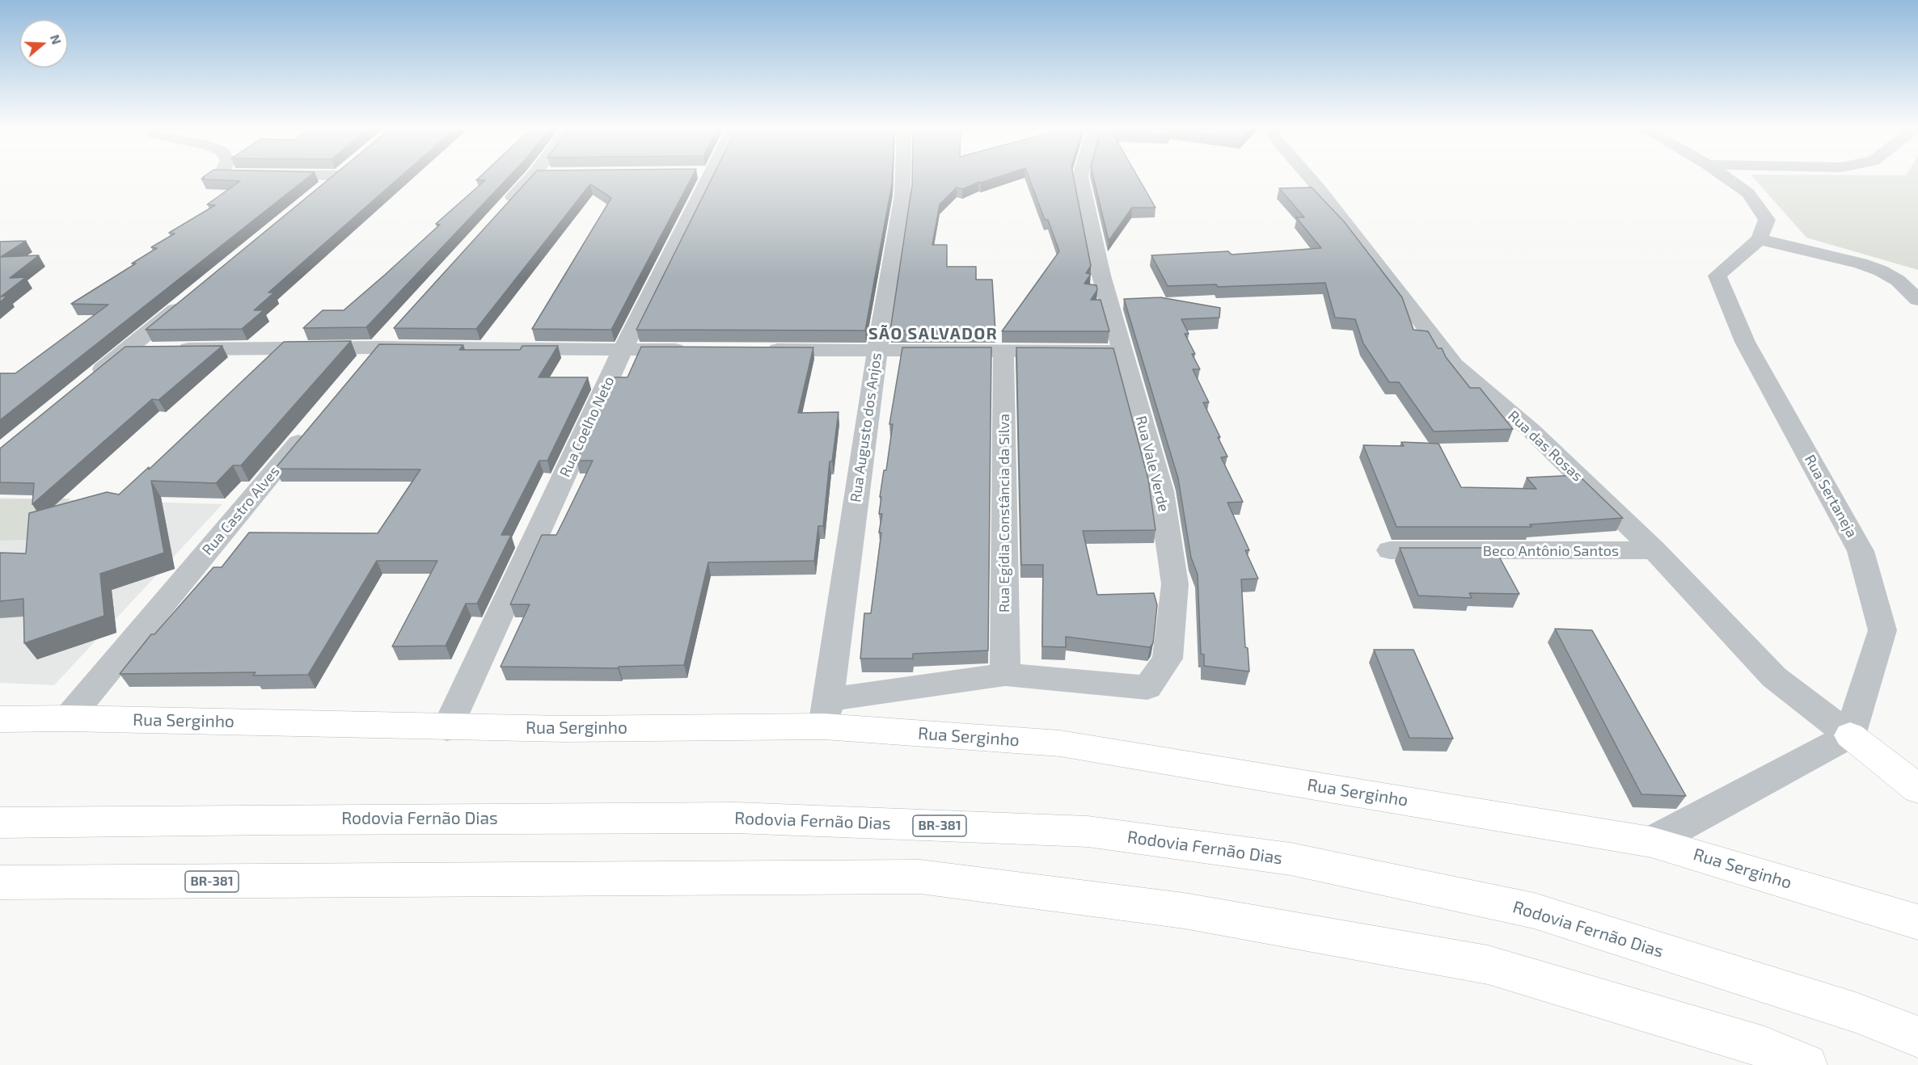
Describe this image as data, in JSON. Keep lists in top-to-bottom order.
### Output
{
  "streets": {
    "main road": ["Rua Serginho", "Rodovia Fernão Dias", "BR-381"],
    "street": [
      "Rua Coelho Neto",
      "Rua Augusto dos Anjos",
      "Rua das Rosas",
      "Rua Vale Verde",
      "Rua Sertaneja",
      "Rua Castro Alves",
      "Rua Egídia Constância da Silva",
      "Beco Antônio Santos"
    ]
  },
  "crossings": [
    ["Rua Coelho Neto", "Rua Serginho"],
    ["Rua Augusto dos Anjos", "Rua Serginho"],
    ["Rua das Rosas", "Rua Sertaneja"],
    ["Rua das Rosas", "Beco Antônio Santos"],
    ["Rua Vale Verde", "Rua Egídia Constância da Silva"],
    ["Rua Castro Alves", "Rua Serginho"]
  ],
  "districts": ["SÃO SALVADOR"],
  "north": "right"
}
